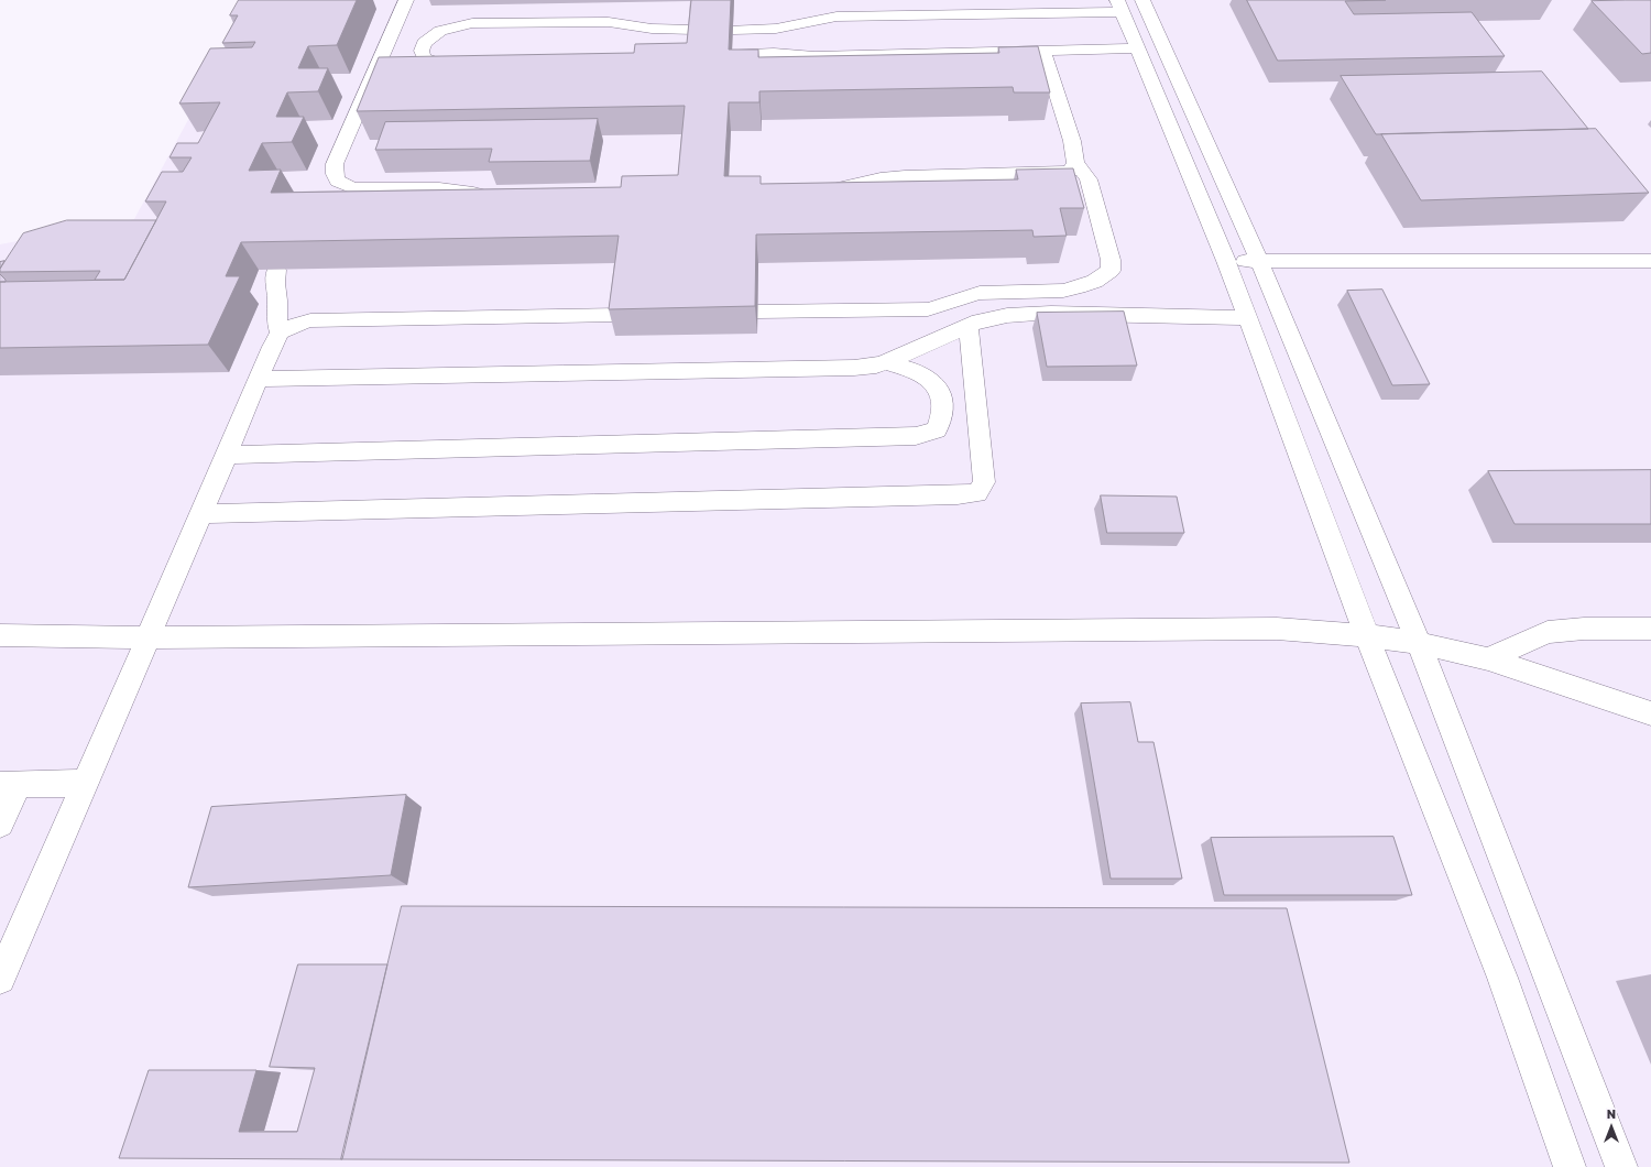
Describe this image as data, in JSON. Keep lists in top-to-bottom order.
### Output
{
  "north": "top"
}
